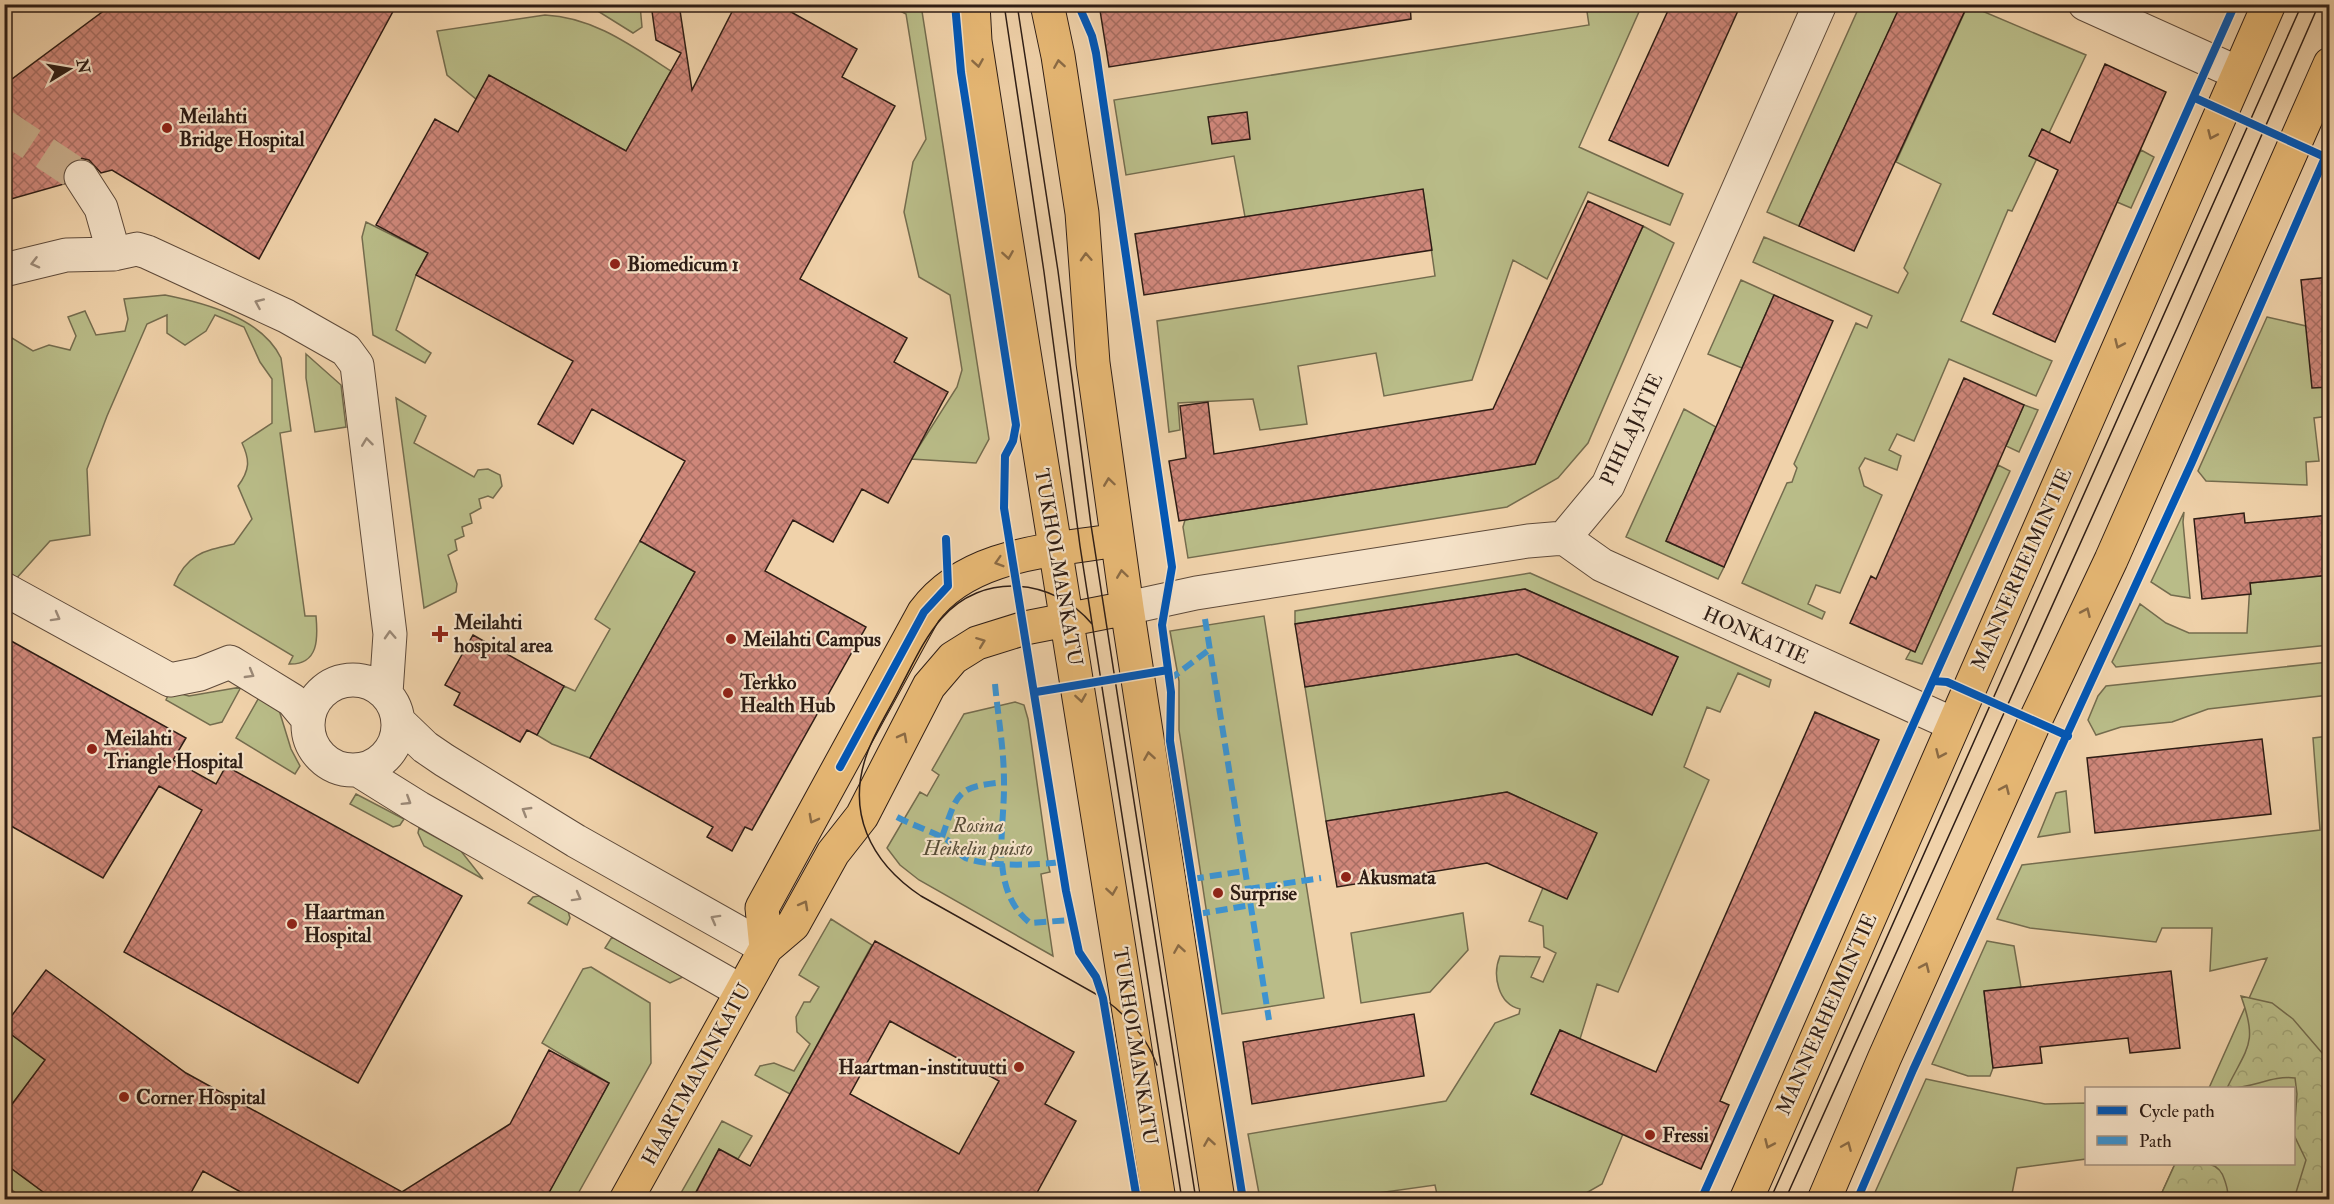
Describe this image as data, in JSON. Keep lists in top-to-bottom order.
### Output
{
  "streets": {
    "main road": ["TUKHOLMANKATU", "MANNERHEIMINTIE", "HAARTMANINKATU"],
    "street": ["PIHLAJATIE", "HONKATIE"]
  },
  "crossings": [
    ["PIHLAJATIE", "HONKATIE"],
    ["TUKHOLMANKATU", "HAARTMANINKATU"],
    ["MANNERHEIMINTIE", "HONKATIE"]
  ],
  "parks": ["Rosina Heikelin puisto"],
  "places": {
    "other": [
      "Meilahti Bridge Hospital",
      "Biomedicum 1",
      "Meilahti Campus",
      "Terkko Health Hub",
      "Meilahti Triangle Hospital",
      "Akusmata",
      "Surprise",
      "Haartman Hospital",
      "Haartman-instituutti",
      "Corner Hospital",
      "Fressi"
    ],
    "health": ["Meilahti hospital area"]
  },
  "legend": ["Cycle path", "Path"],
  "north": "right"
}
